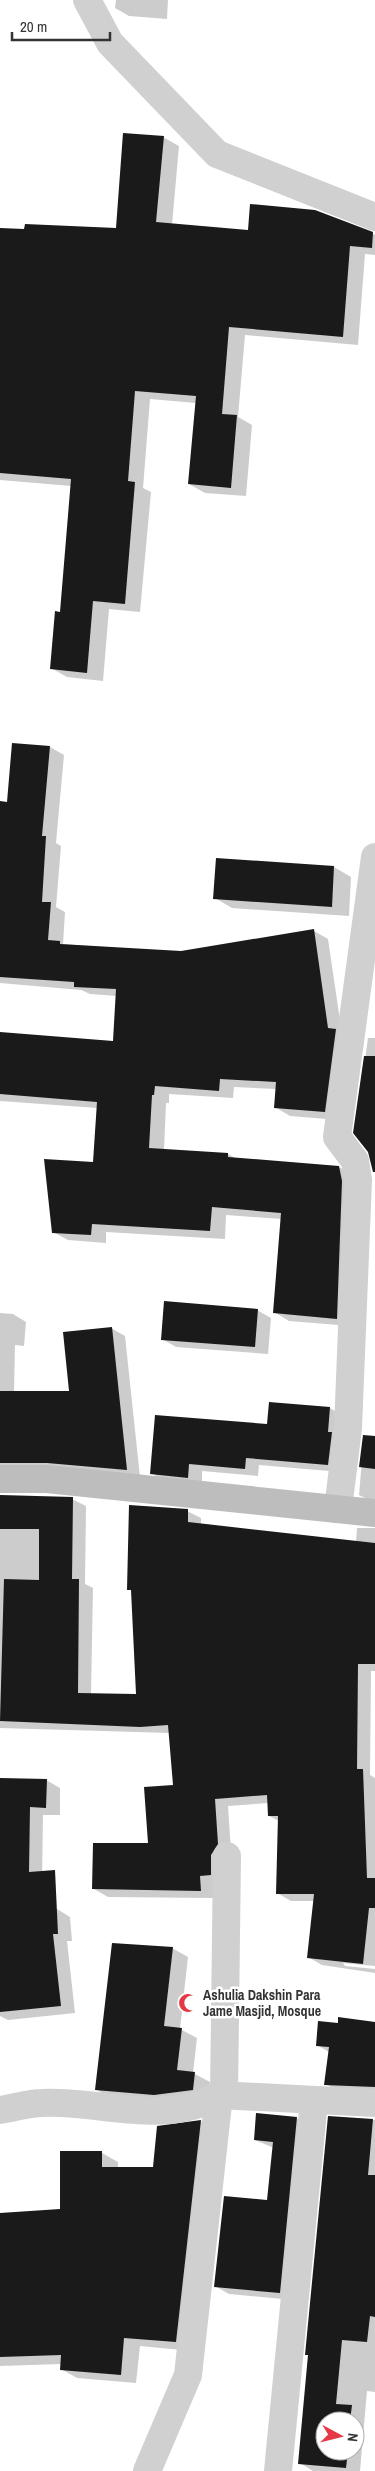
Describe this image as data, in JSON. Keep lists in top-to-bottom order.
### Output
{
  "places": {
    "mosque": ["Ashulia Dakshin Para Jame Masjid, Mosque"]
  },
  "scale_bar": "20 m",
  "north": "right"
}
